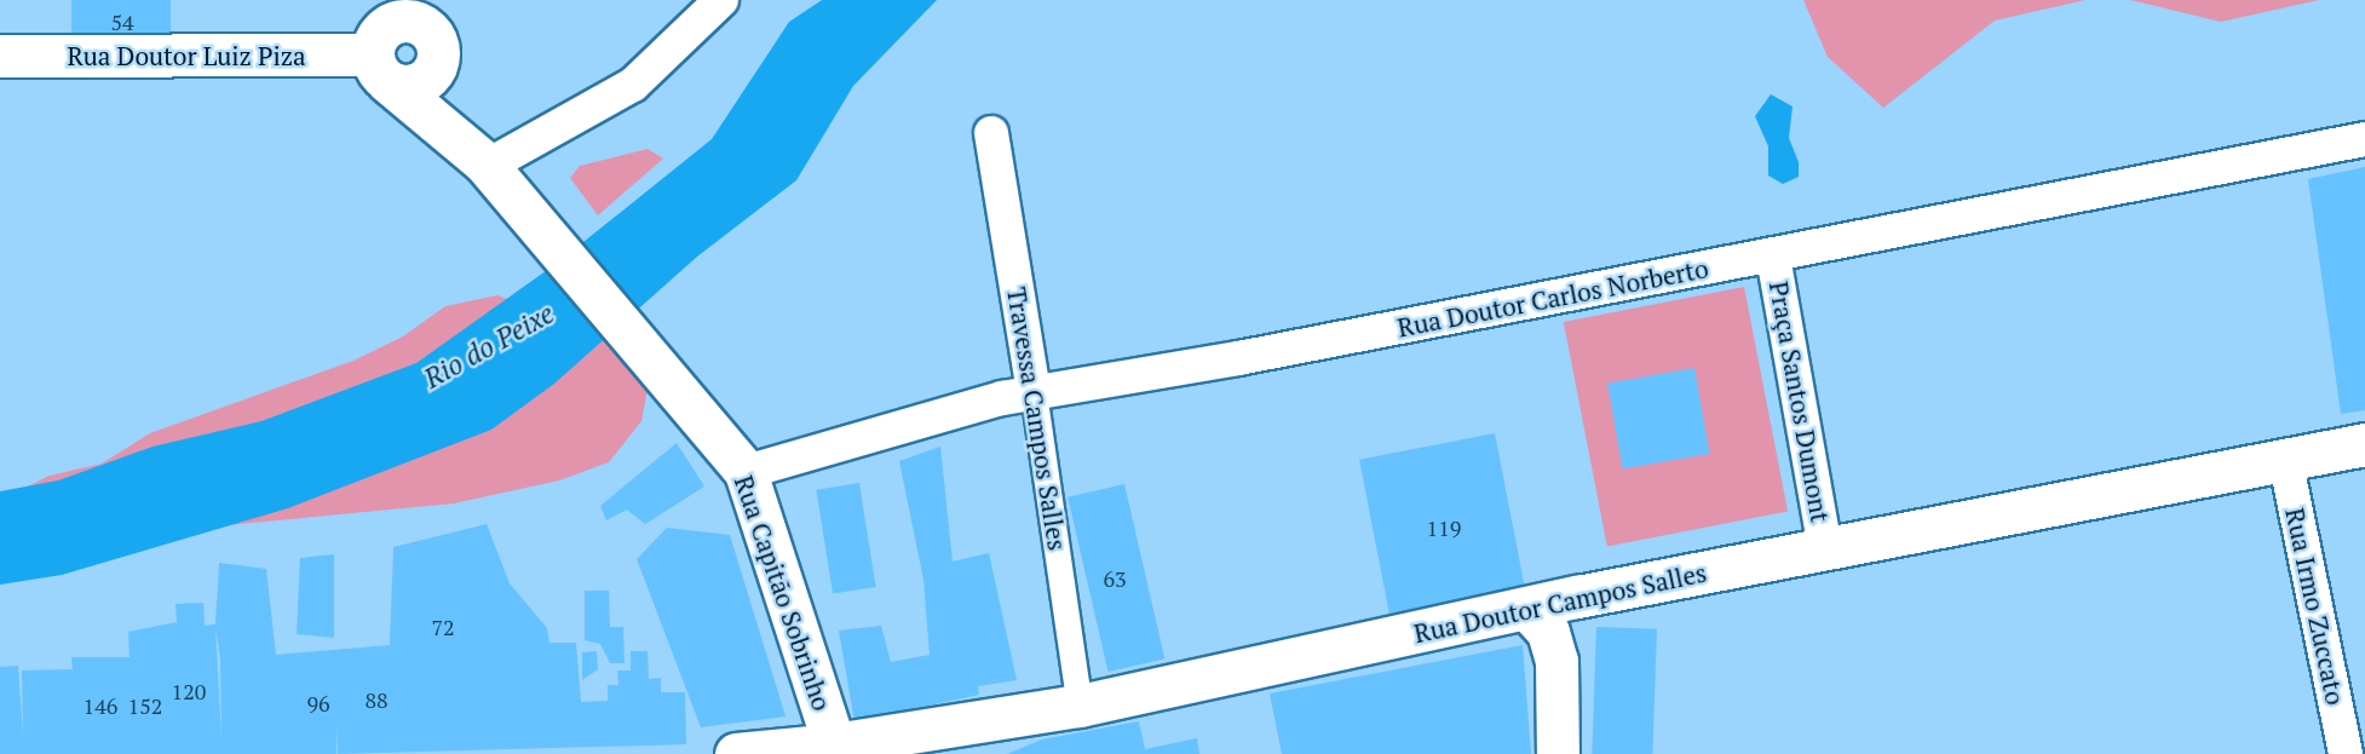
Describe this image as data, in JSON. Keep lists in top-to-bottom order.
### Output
{
  "streets": {
    "street": [
      "Rua Doutor Luiz Piza",
      "Rua Doutor Carlos Norberto",
      "Praça Santos Dumont",
      "Travessa Campos Salles",
      "Rua Capitão Sobrinho",
      "Rua Doutor Campos Salles",
      "Rua Irmo Zuccato"
    ]
  },
  "crossings": [
    ["Rua Doutor Carlos Norberto", "Praça Santos Dumont"],
    ["Rua Doutor Carlos Norberto", "Travessa Campos Salles"],
    ["Rua Doutor Carlos Norberto", "Rua Capitão Sobrinho"],
    ["Praça Santos Dumont", "Rua Doutor Campos Salles"],
    ["Travessa Campos Salles", "Rua Doutor Campos Salles"],
    ["Rua Capitão Sobrinho", "Rua Doutor Campos Salles"],
    ["Rua Doutor Campos Salles", "Rua Irmo Zuccato"]
  ],
  "water": ["Rio do Peixe"],
  "house_numbers": [
    "54",
    "119",
    "63",
    "72",
    "120",
    "88",
    "96",
    "146",
    "152"
  ]
}
